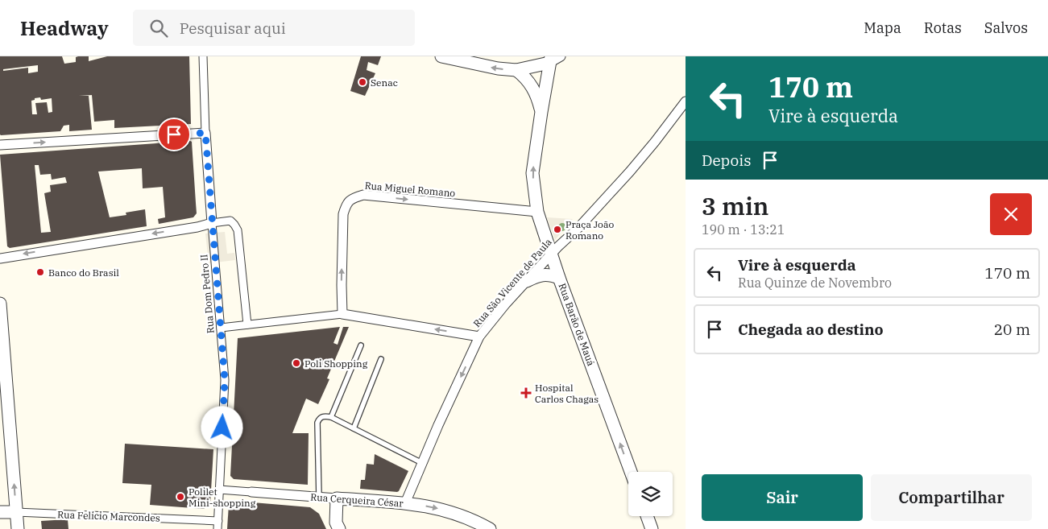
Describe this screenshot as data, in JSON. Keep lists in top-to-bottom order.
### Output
{
  "streets": {
    "street": [
      "Rua Miguel Romano",
      "Rua São Vicente de Paula",
      "Rua Dom Pedro II",
      "Rua Barão de Mauá",
      "Rua Cerqueira César",
      "Rua Felicio Marcondes"
    ]
  },
  "crossings": [
    ["Rua Miguel Romano", "Rua São Vicente de Paula"],
    ["Rua São Vicente de Paula", "Rua Dom Pedro II"],
    ["Rua São Vicente de Paula", "Rua Barão de Mauá"],
    ["Rua Dom Pedro II", "Rua Cerqueira César"],
    ["Rua Dom Pedro II", "Rua Felicio Marcondes"]
  ],
  "one_way": ["Rua Barão de Mauá"],
  "places": {
    "other": [
      "Senac",
      "Praça João Romano",
      "Banco do Brasil",
      "Poli Shopping",
      "Polilet Mini-shopping"
    ],
    "health": ["Hospital Carlos Chagas"]
  },
  "page": {
    "header": "Headway",
    "search": "Pesquisar aqui",
    "nav": ["Mapa", "Rotas", "Salvos"],
    "turn": ["170 m", "Vire à esquerda"],
    "then": "Depois",
    "heading": ["3 min", "190 m · 13:21"],
    "list": [
      {
        "name": "Vire à esquerda",
        "note": "Rua Quinze de Novembro",
        "value": "170 m"
      },
      {
        "name": "Chegada ao destino",
        "value": "20 m"
      }
    ],
    "buttons": ["Sair", "Compartilhar"]
  }
}
